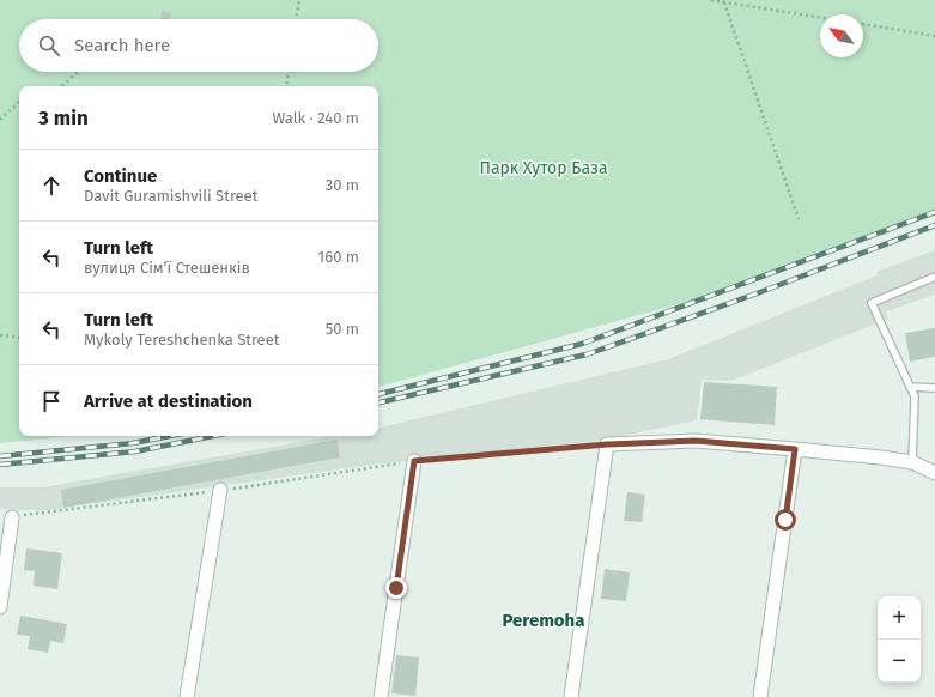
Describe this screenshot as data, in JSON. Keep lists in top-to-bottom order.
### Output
{
  "districts": ["Peremoha"],
  "parks": ["Парк Хутор База"],
  "north": "top left",
  "page": {
    "search": "Search here",
    "heading": ["3 min", "Walk · 240 m"],
    "list": [
      ["Continue", "Davit Guramishvili Street", "30 m"],
      ["Turn left", "вулиця Сімʼї Стешенків", "160 m"],
      ["Turn left", "Mykoly Tereshchenka Street", "50 m"],
      "Arrive at destination"
    ],
    "map_buttons": ["+", "−"]
  }
}
